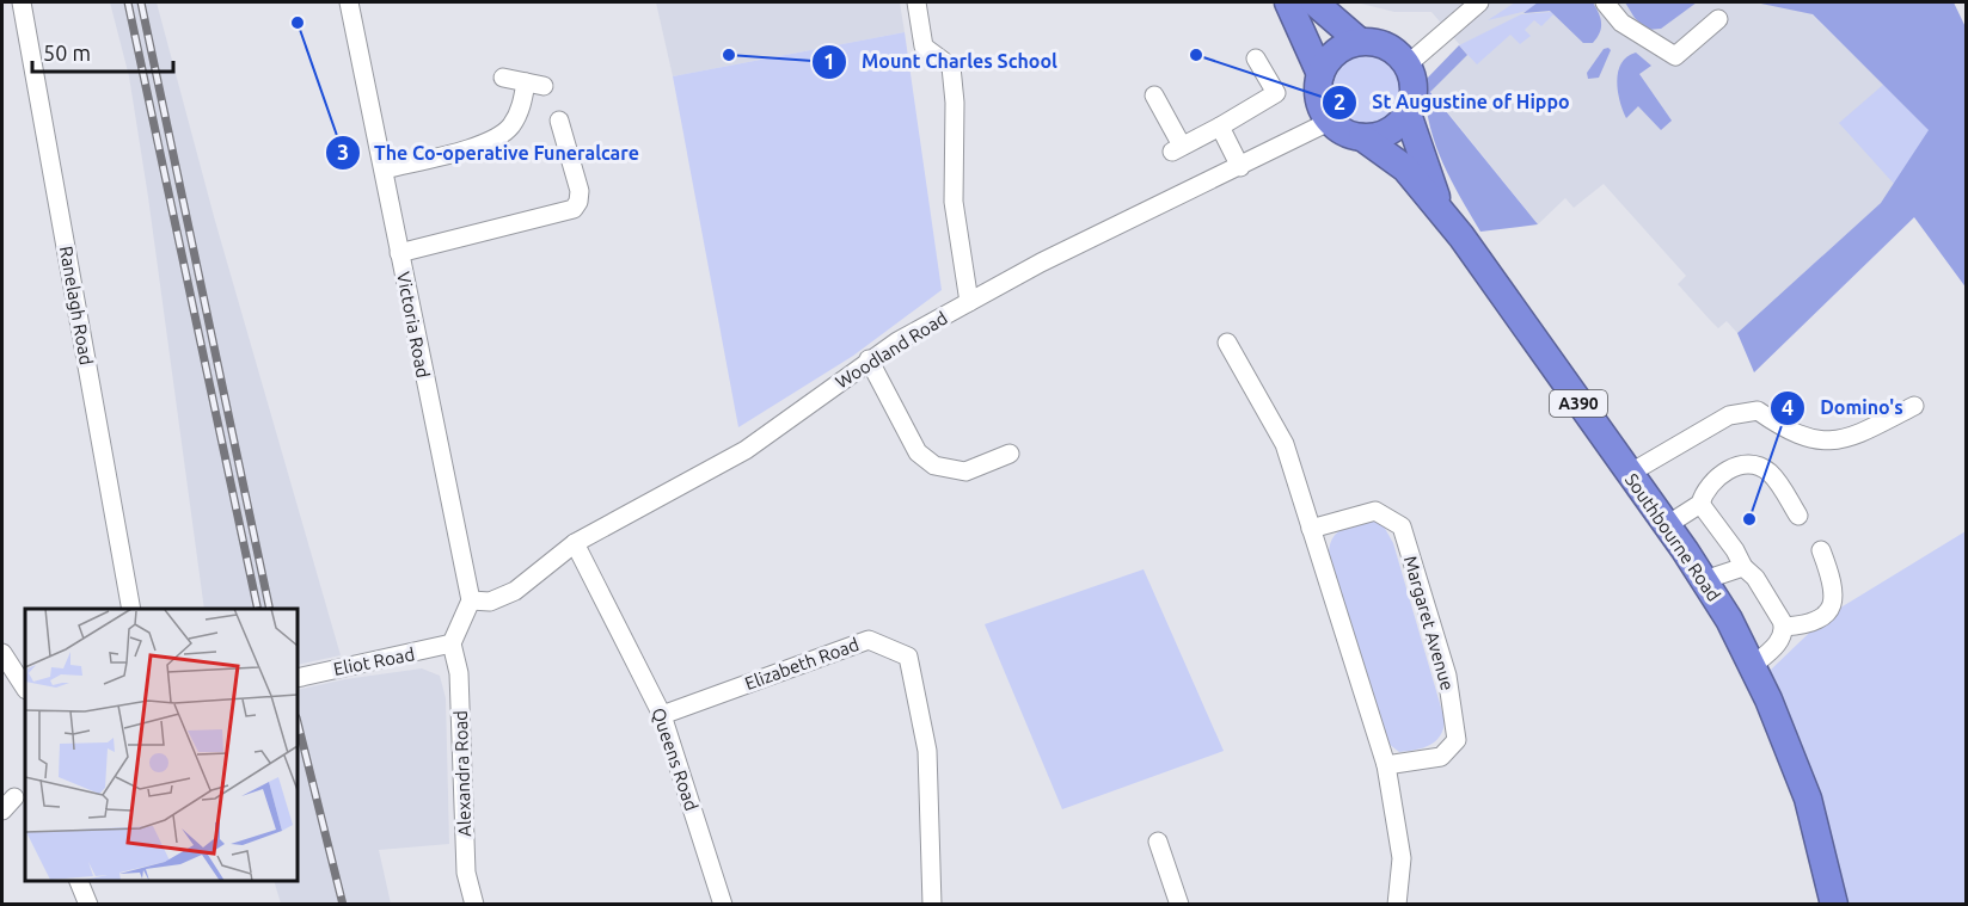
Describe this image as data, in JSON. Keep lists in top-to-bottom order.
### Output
{
  "streets": {
    "highway": ["A390", "Southbourne Road"],
    "street": [
      "Ranelagh Road",
      "Victoria Road",
      "Woodland Road",
      "Margaret Avenue",
      "Eliot Road",
      "Elizabeth Road",
      "Queens Road",
      "Alexandra Road"
    ]
  },
  "crossings": [
    ["Victoria Road", "Woodland Road"],
    ["Woodland Road", "A390"],
    ["Woodland Road", "Southbourne Road"],
    ["Woodland Road", "Queens Road"],
    ["A390", "Southbourne Road"],
    ["Eliot Road", "Alexandra Road"],
    ["Elizabeth Road", "Queens Road"]
  ],
  "places": [
    "The Co-operative Funeralcare",
    "Mount Charles School",
    "St Augustine of Hippo",
    "Domino's"
  ],
  "scale_bar": "50 m"
}
